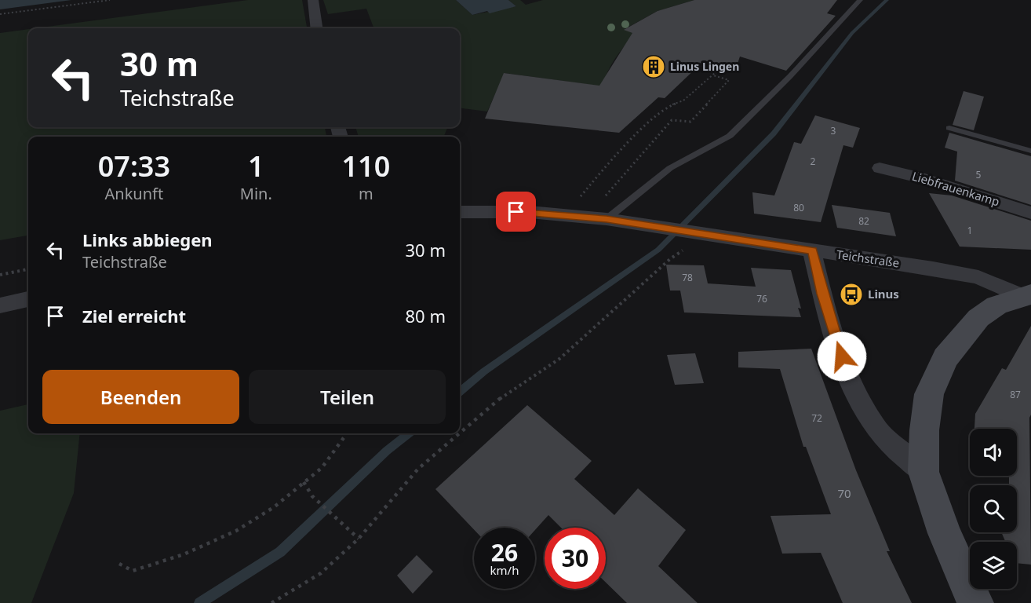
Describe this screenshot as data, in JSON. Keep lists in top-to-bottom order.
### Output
{
  "streets": {
    "street": ["Liebfrauenkamp", "Teichstraße"]
  },
  "places": {
    "building": ["Linus Lingen"],
    "bus stop": ["Linus"]
  },
  "house_numbers": [
    "3",
    "2",
    "5",
    "80",
    "82",
    "1",
    "78",
    "76",
    "87",
    "72",
    "70"
  ],
  "page": {
    "turn": ["30 m", "Teichstraße"],
    "eta": [
      "07:33",
      "Ankunft",
      "1",
      "Min.",
      "110",
      "m"
    ],
    "list": [
      {
        "name": "Links abbiegen",
        "note": "Teichstraße",
        "value": "30 m"
      },
      {
        "name": "Ziel erreicht",
        "value": "80 m"
      }
    ],
    "buttons": ["Beenden", "Teilen"],
    "speed": "26 km/h",
    "limit": "30"
  }
}
